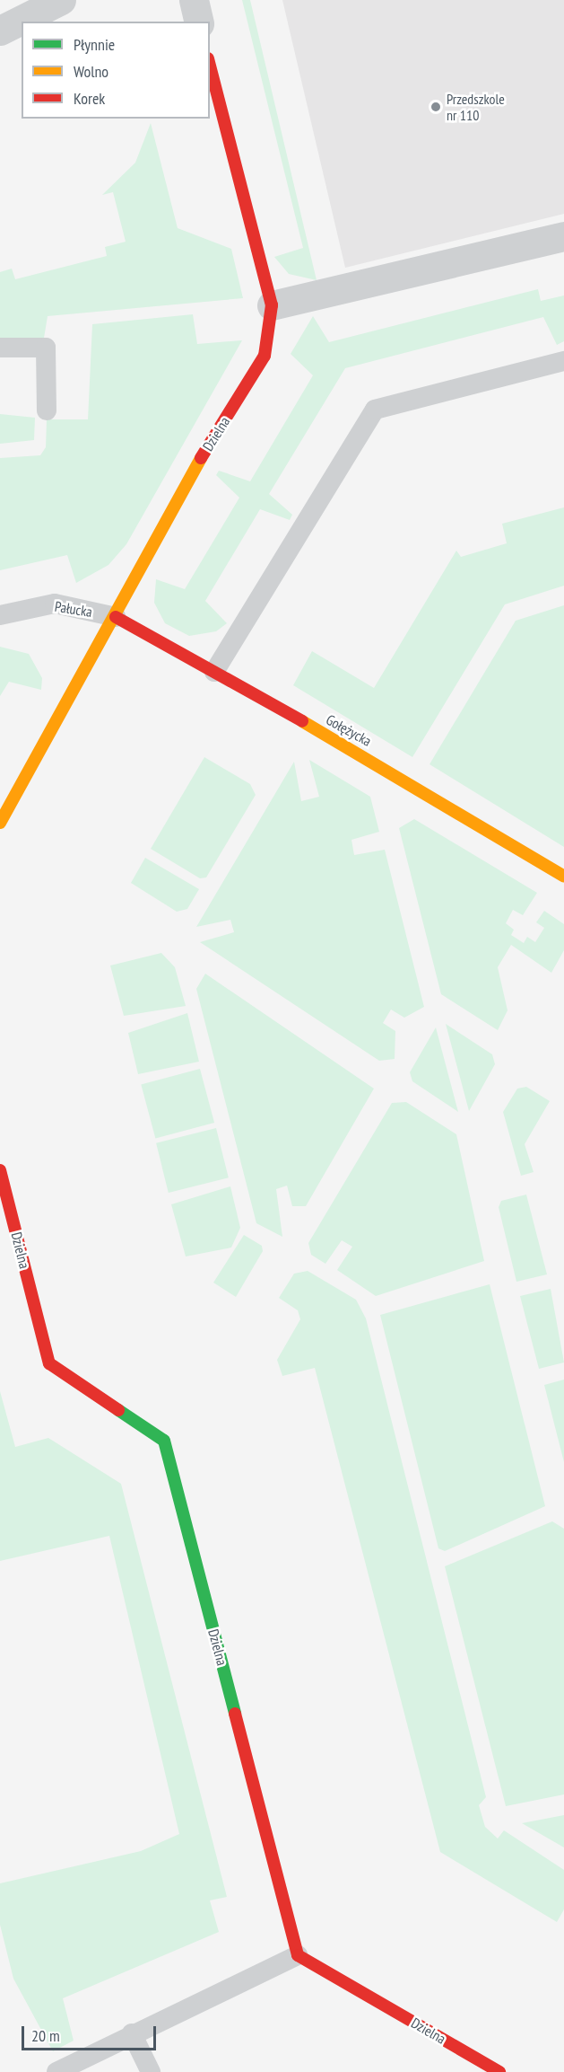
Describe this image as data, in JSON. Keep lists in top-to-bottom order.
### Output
{
  "streets": {
    "street": ["Dzielna", "Gołężycka"],
    "lane": ["Pałucka"]
  },
  "crossings": [
    ["Dzielna", "Pałucka"],
    ["Dzielna", "Gołężycka"],
    ["Pałucka", "Gołężycka"]
  ],
  "places": ["Przedszkole nr 110"],
  "legend": ["Płynnie", "Wolno", "Korek"],
  "scale_bar": "20 m"
}
